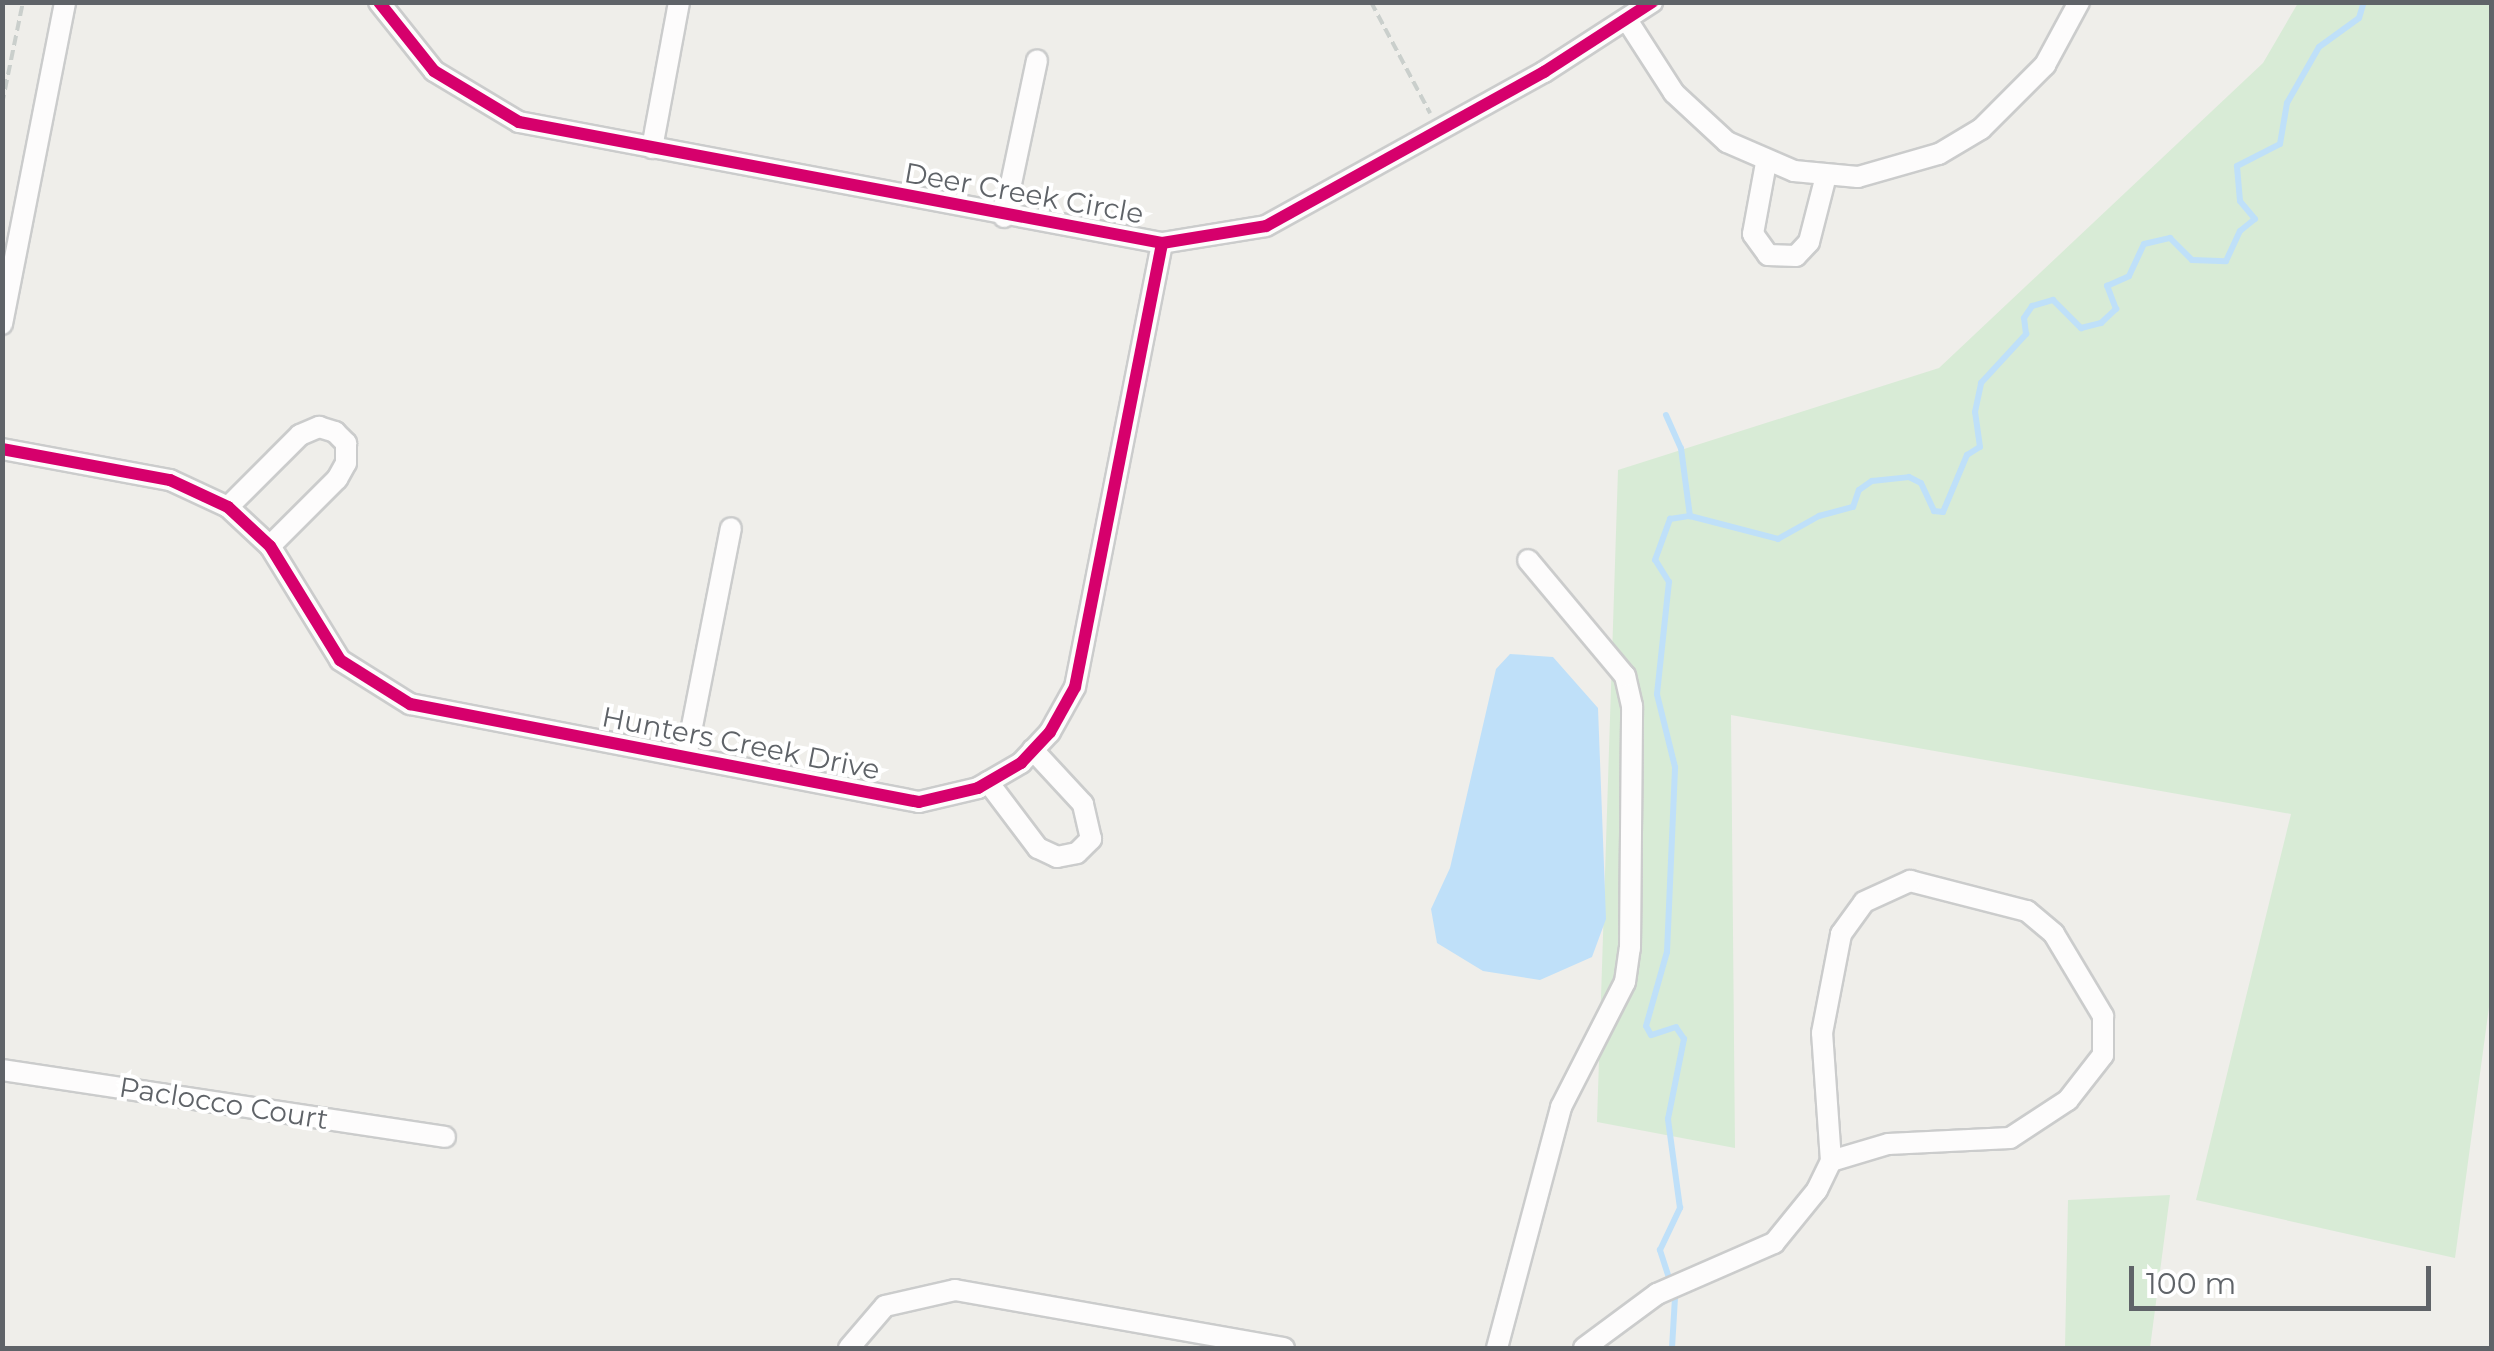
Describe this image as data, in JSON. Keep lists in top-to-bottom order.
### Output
{
  "streets": {
    "street": ["Deer Creek Circle", "Hunters Creek Drive", "Paclocco Court"]
  },
  "crossings": [
    ["Deer Creek Circle", "Hunters Creek Drive"]
  ],
  "scale_bar": "100 m"
}
